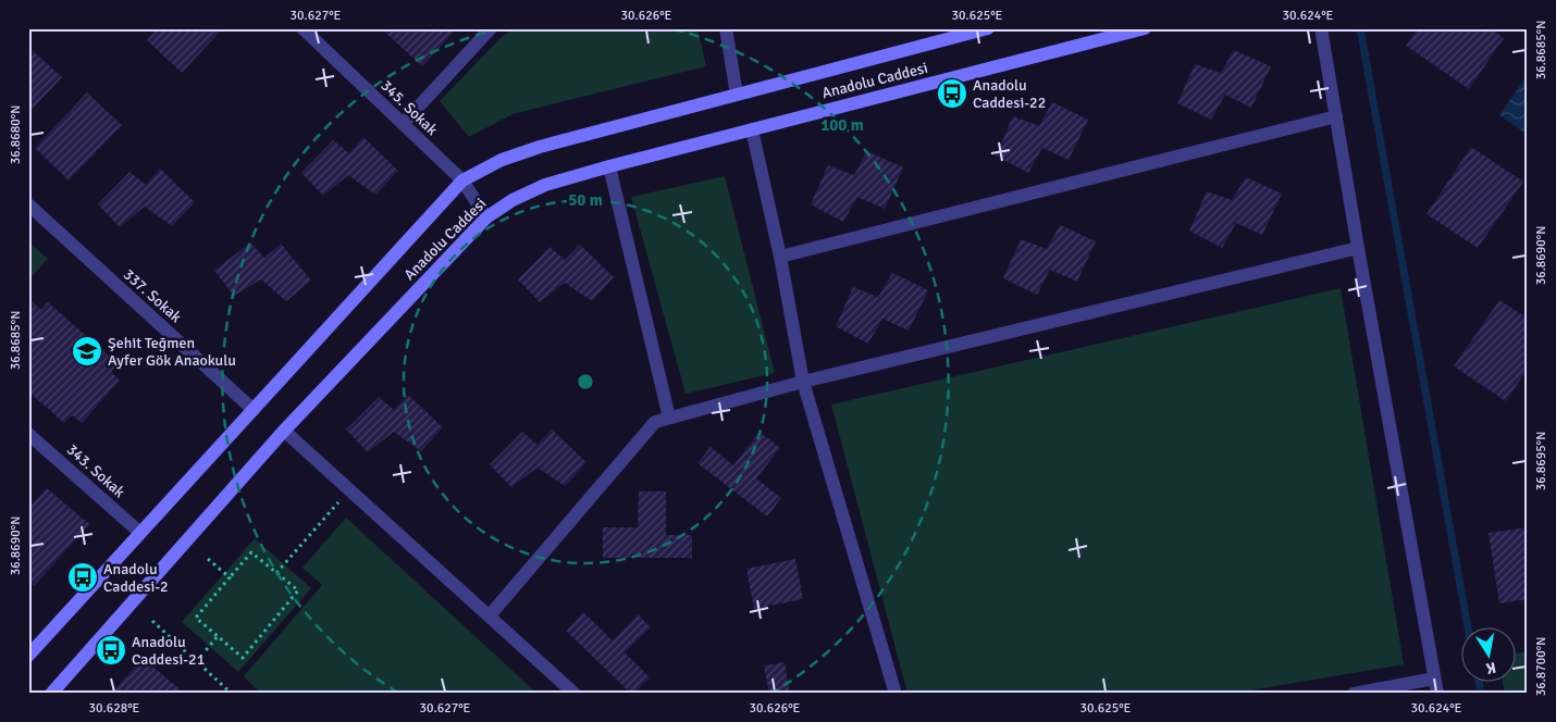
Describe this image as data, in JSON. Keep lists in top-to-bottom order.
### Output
{
  "streets": {
    "street": [
      "Anadolu Caddesi",
      "345. Sokak",
      "337. Sokak",
      "343. Sokak"
    ]
  },
  "crossings": [
    ["Anadolu Caddesi", "345. Sokak"],
    ["Anadolu Caddesi", "337. Sokak"],
    ["Anadolu Caddesi", "343. Sokak"]
  ],
  "places": {
    "bus stop": ["Anadolu Caddesi-22", "Anadolu Caddesi-2", "Anadolu Caddesi-21"],
    "school or university": ["Şehit Teğmen Ayfer Gök Anaokulu"]
  },
  "north": "bottom",
  "coordinates": [
    "30.627°E",
    "30.626°E",
    "30.625°E",
    "30.624°E",
    "36.8685°N",
    "36.8680°N",
    "36.8690°N",
    "36.8695°N",
    "36.8700°N",
    "30.628°E"
  ],
  "rings": ["100 m", "50 m"]
}
